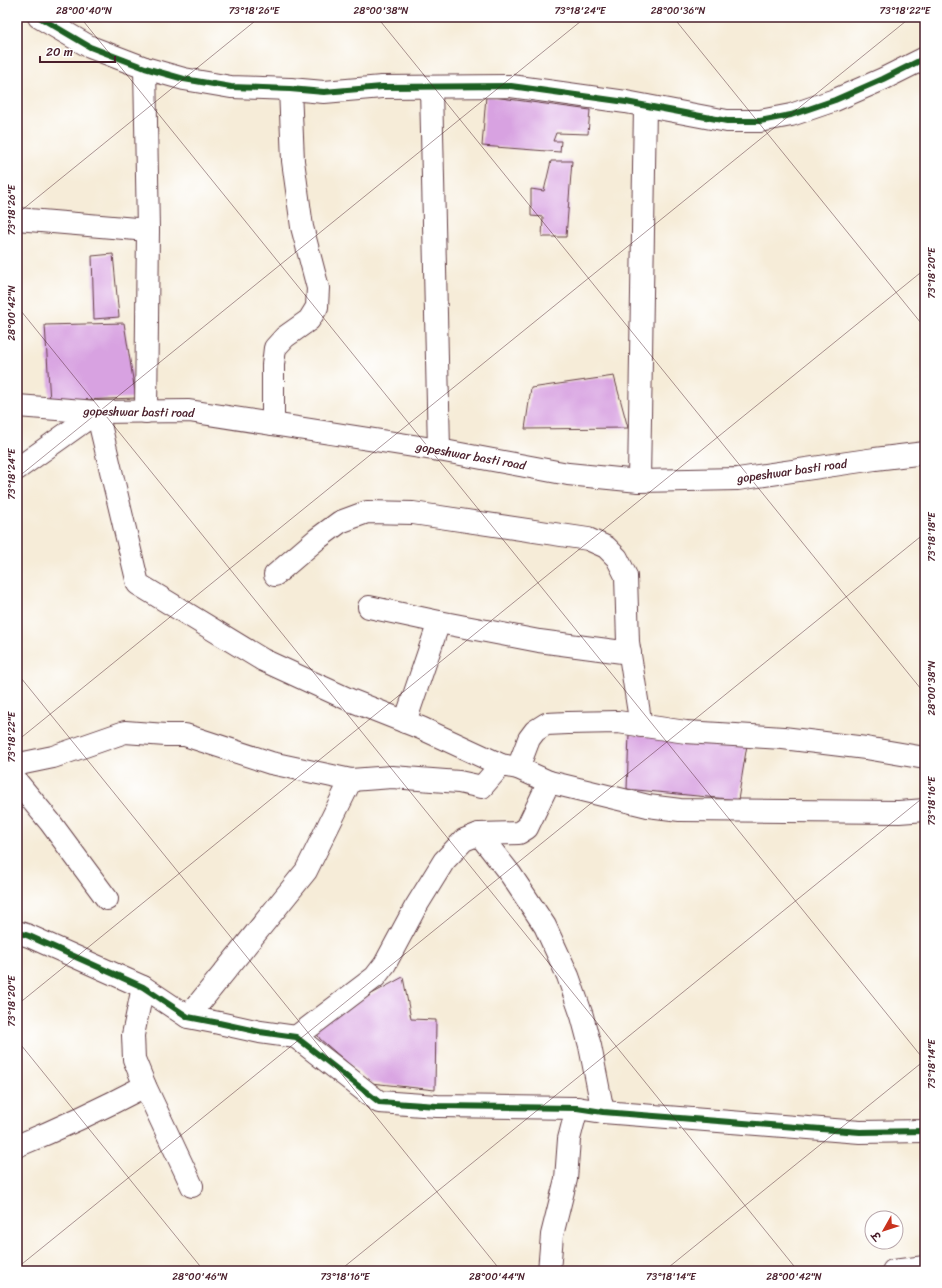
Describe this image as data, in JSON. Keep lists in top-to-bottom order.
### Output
{
  "streets": {
    "street": ["gopeshwar basti road"]
  },
  "scale_bar": "20 m",
  "north": "bottom left",
  "coordinates": [
    "28°00'40\"N",
    "73°18'26\"E",
    "28°00'38\"N",
    "73°18'24\"E",
    "28°00'36\"N",
    "73°18'22\"E",
    "73°18'20\"E",
    "28°00'42\"N",
    "73°18'18\"E",
    "73°18'16\"E",
    "73°18'14\"E",
    "28°00'46\"N",
    "28°00'44\"N"
  ]
}
